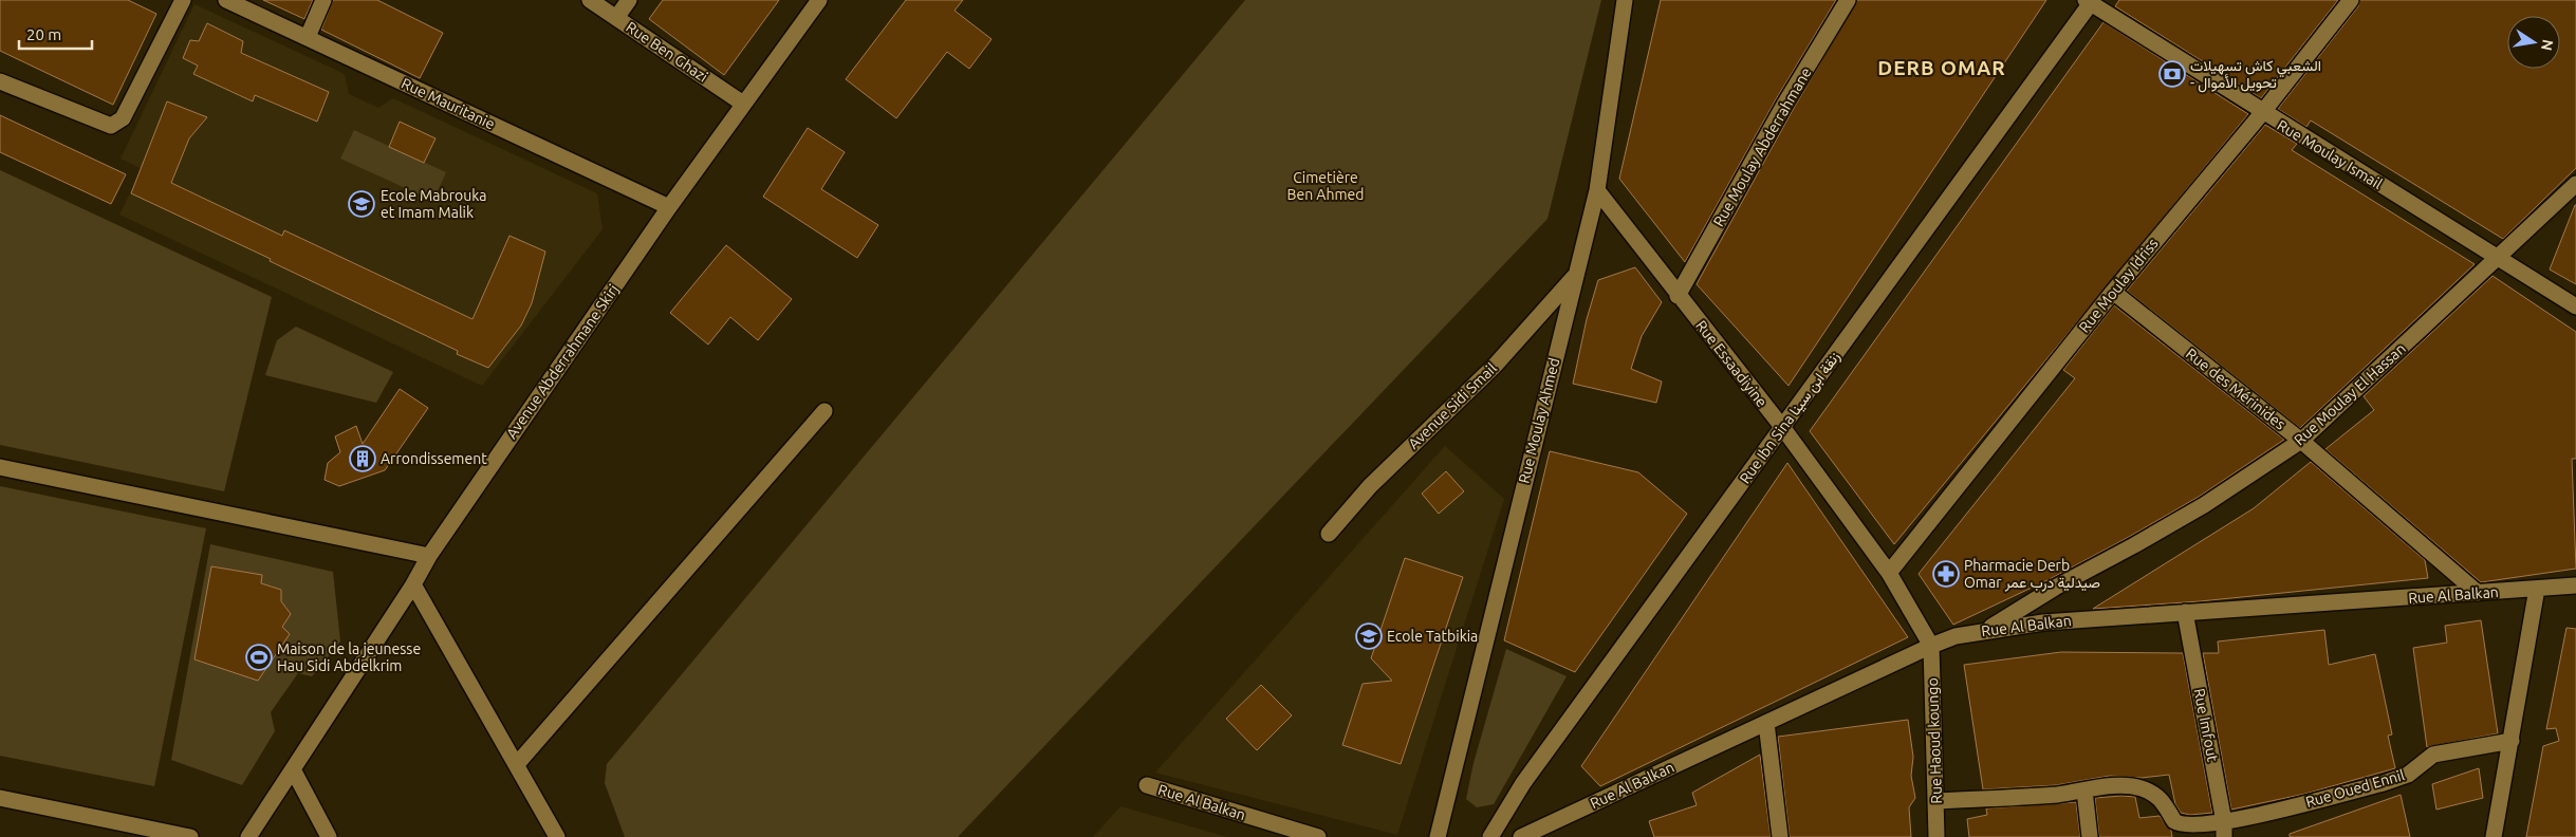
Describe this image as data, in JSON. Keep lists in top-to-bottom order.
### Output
{
  "streets": {
    "street": [
      "Rue Ben Ghazi",
      "Rue Mauritanie",
      "Rue Moulay Abderrahmane",
      "Rue Moulay Ismail",
      "Rue Moulay Idriss",
      "Avenue Abderrahmane Skirj",
      "Rue Essaadiyine",
      "Rue des Mérinides",
      "Rue Moulay El Hassan",
      "Avenue Sidi Smail",
      "Rue Ibn Sina زنقة ابن سينا",
      "Rue Moulay Ahmed",
      "Rue Al Balkan",
      "Rue Imfout",
      "Rue Haoud koungo",
      "Rue Oued Ennil"
    ]
  },
  "crossings": [
    ["Rue Ben Ghazi", "Avenue Abderrahmane Skirj"],
    ["Rue Mauritanie", "Avenue Abderrahmane Skirj"],
    ["Rue Moulay Abderrahmane", "Rue Essaadiyine"],
    ["Rue Moulay Ismail", "Rue Moulay Idriss"],
    ["Rue Moulay Ismail", "Rue Moulay El Hassan"],
    ["Rue Moulay Ismail", "Rue Ibn Sina زنقة ابن سينا"],
    ["Rue Moulay Idriss", "Rue Essaadiyine"],
    ["Rue Moulay Idriss", "Rue des Mérinides"],
    ["Rue Essaadiyine", "Rue Ibn Sina زنقة ابن سينا"],
    ["Rue Essaadiyine", "Rue Moulay Ahmed"],
    ["Rue Essaadiyine", "Rue Al Balkan"],
    ["Rue Essaadiyine", "Rue Haoud koungo"],
    ["Rue des Mérinides", "Rue Moulay El Hassan"],
    ["Rue des Mérinides", "Rue Al Balkan"],
    ["Rue Moulay El Hassan", "Rue Al Balkan"],
    ["Avenue Sidi Smail", "Rue Moulay Ahmed"],
    ["Rue Al Balkan", "Rue Imfout"],
    ["Rue Al Balkan", "Rue Haoud koungo"],
    ["Rue Imfout", "Rue Oued Ennil"],
    ["Rue Haoud koungo", "Rue Oued Ennil"]
  ],
  "districts": ["DERB OMAR"],
  "parks": ["Cimetière Ben Ahmed"],
  "places": {
    "bank": ["الشعبي كاش تسهيلات - تحويل الأموال"],
    "school or university": ["Ecole Mabrouka et Imam Malik", "Ecole Tatbikia"],
    "building": ["Arrondissement"],
    "pharmacy": ["Pharmacie Derb Omar صيدلية درب عمر"],
    "sports": ["Maison de la jeunesse Hau Sidi Abdelkrim"]
  },
  "scale_bar": "20 m",
  "north": "right"
}
